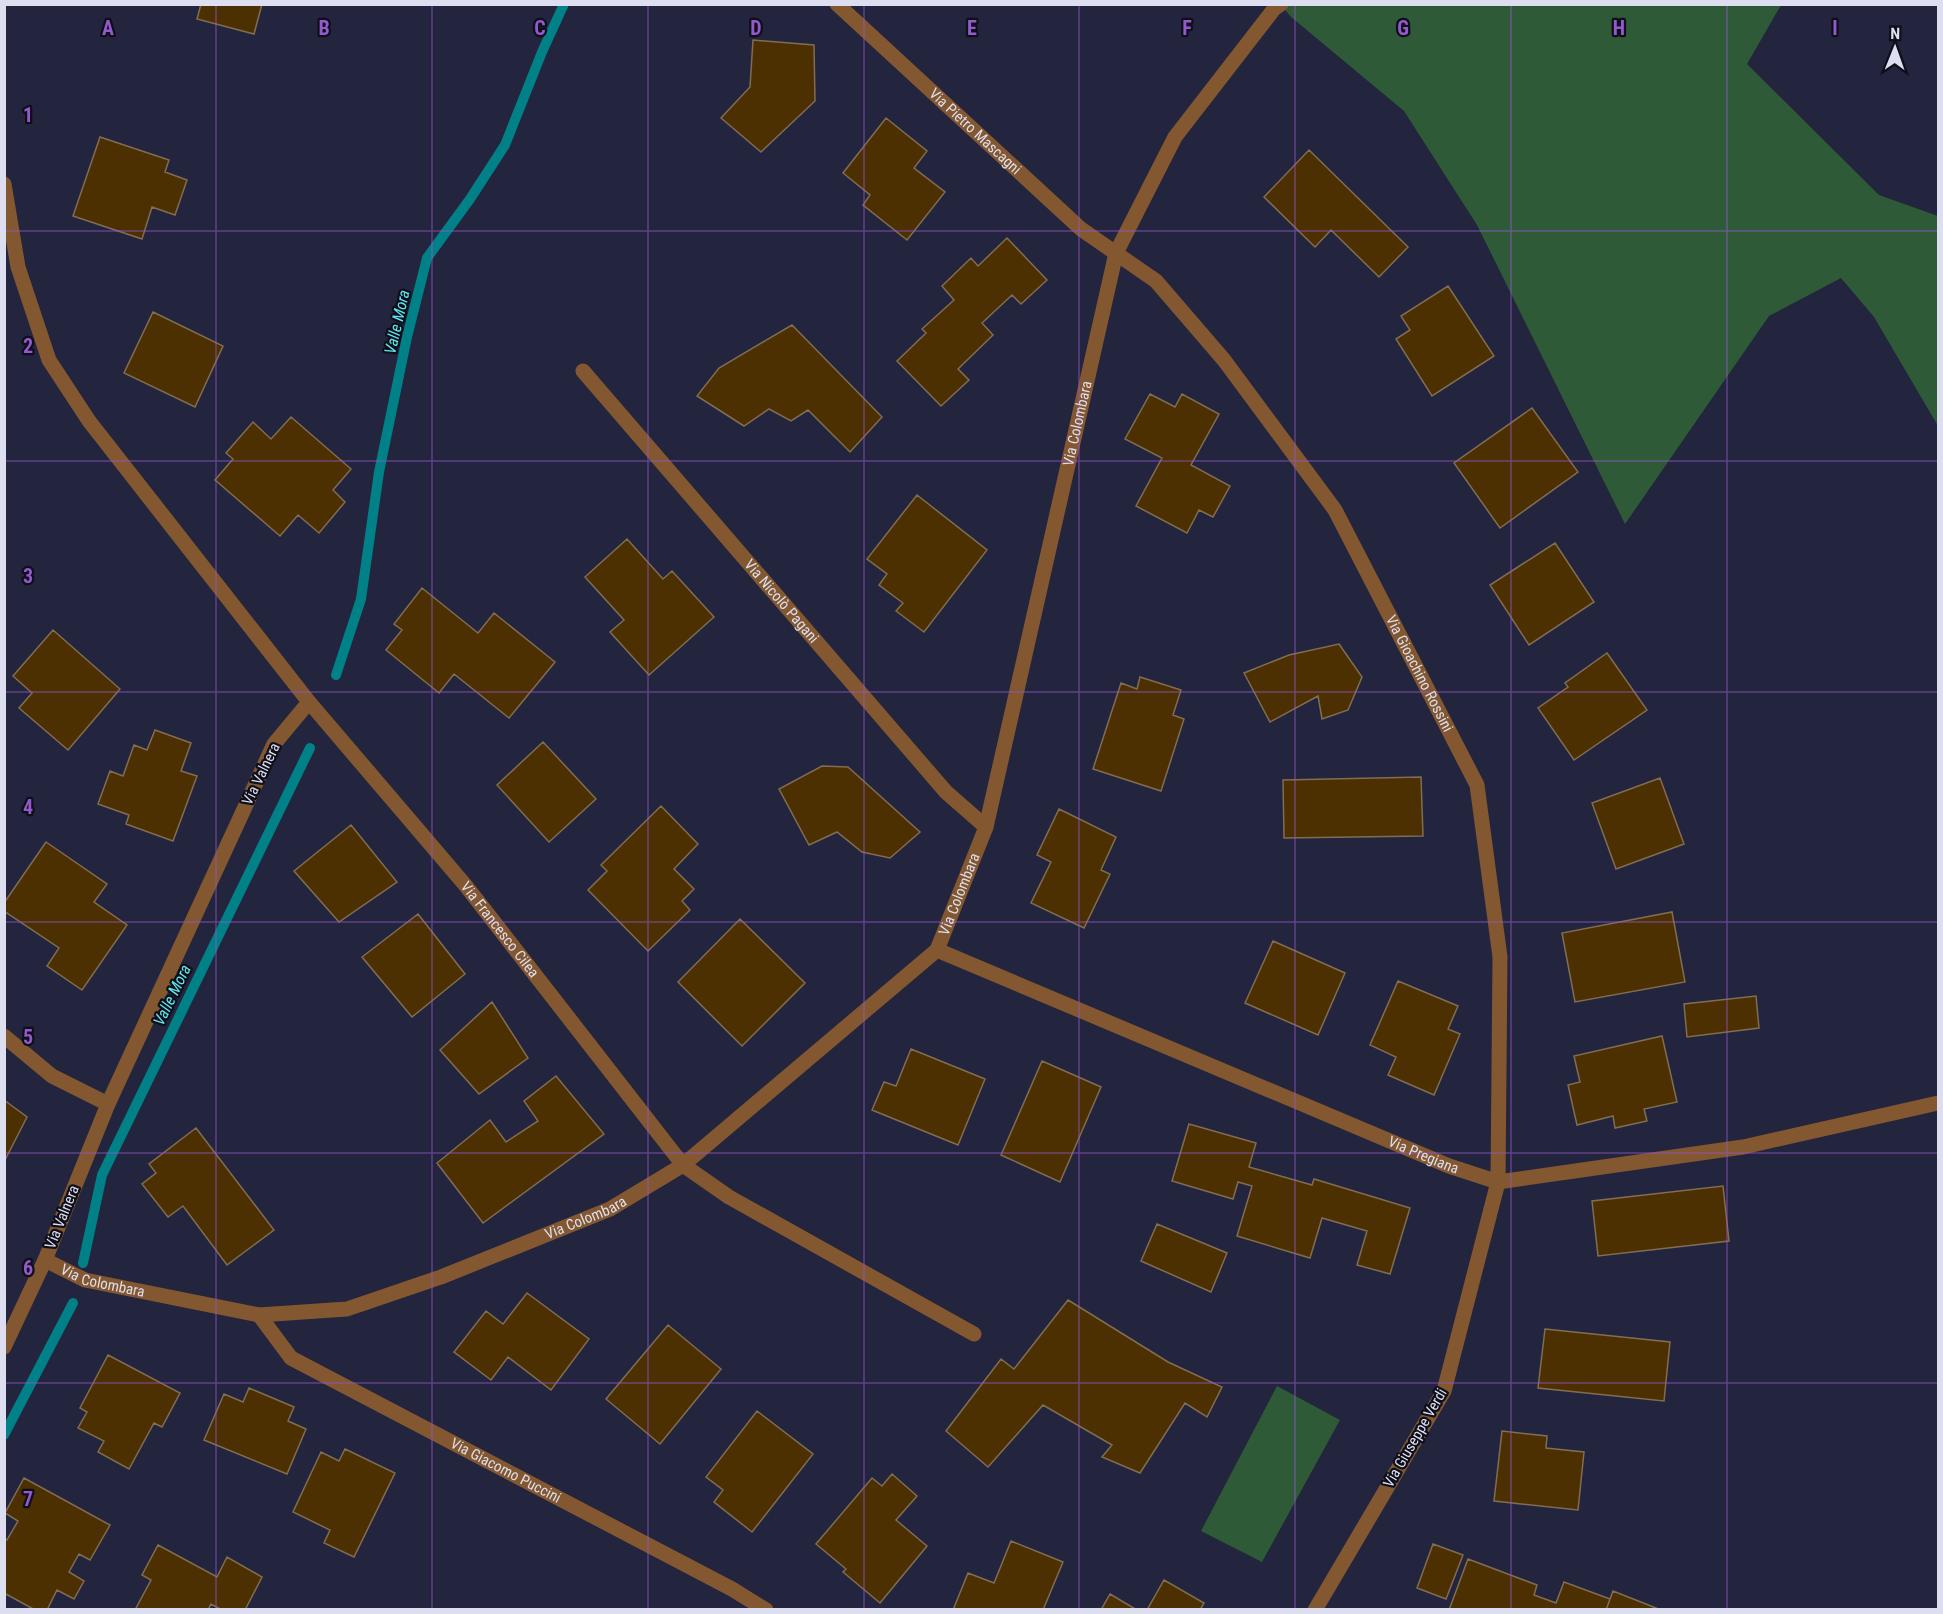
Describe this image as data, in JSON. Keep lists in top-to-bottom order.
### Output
{
  "streets": {
    "street": [
      "Via Pietro Mascagni",
      "Via Colombara",
      "Via Nicolò Pagani",
      "Via Gioachino Rossini",
      "Via Valnera",
      "Via Francesco Cilea",
      "Via Pregiana",
      "Via Giuseppe Verdi",
      "Via Giacomo Puccini"
    ]
  },
  "crossings": [
    ["Via Pietro Mascagni", "Via Colombara"],
    ["Via Pietro Mascagni", "Via Gioachino Rossini"],
    ["Via Colombara", "Via Nicolò Pagani"],
    ["Via Colombara", "Via Gioachino Rossini"],
    ["Via Colombara", "Via Valnera"],
    ["Via Colombara", "Via Francesco Cilea"],
    ["Via Colombara", "Via Pregiana"],
    ["Via Colombara", "Via Giacomo Puccini"],
    ["Via Gioachino Rossini", "Via Pregiana"],
    ["Via Gioachino Rossini", "Via Giuseppe Verdi"],
    ["Via Valnera", "Via Francesco Cilea"],
    ["Via Pregiana", "Via Giuseppe Verdi"]
  ],
  "water": ["Valle Mora"],
  "north": "top",
  "grid": {
    "columns": [
      "A",
      "B",
      "C",
      "D",
      "E",
      "F",
      "G",
      "H",
      "I"
    ],
    "rows": [
      "1",
      "2",
      "3",
      "4",
      "5",
      "6",
      "7"
    ]
  }
}
